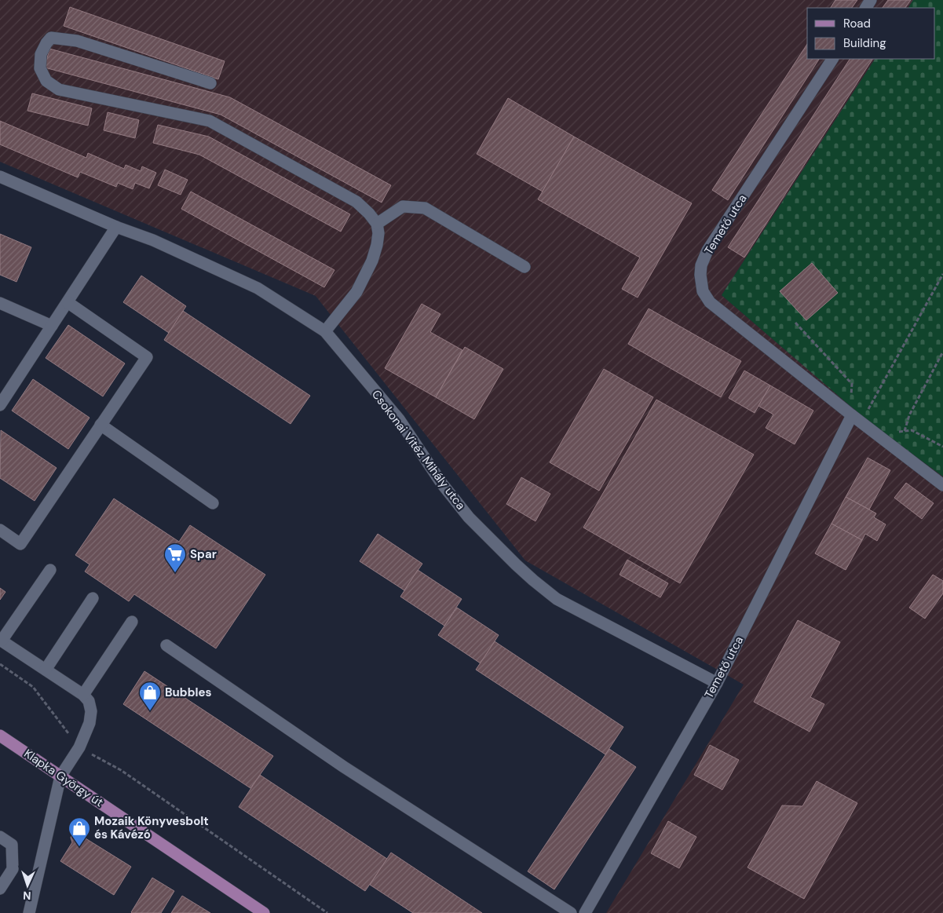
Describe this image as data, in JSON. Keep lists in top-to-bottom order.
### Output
{
  "streets": {
    "main road": ["Klapka György út"],
    "street": ["Temető utca", "Csokonai Vitéz Mihály utca"]
  },
  "crossings": [
    ["Temető utca", "Csokonai Vitéz Mihály utca"]
  ],
  "places": {
    "supermarket": ["Spar"],
    "shop": ["Bubbles", "Mozaik Könyvesbolt és Kávézó"]
  },
  "legend": ["Road", "Building"],
  "north": "bottom"
}
